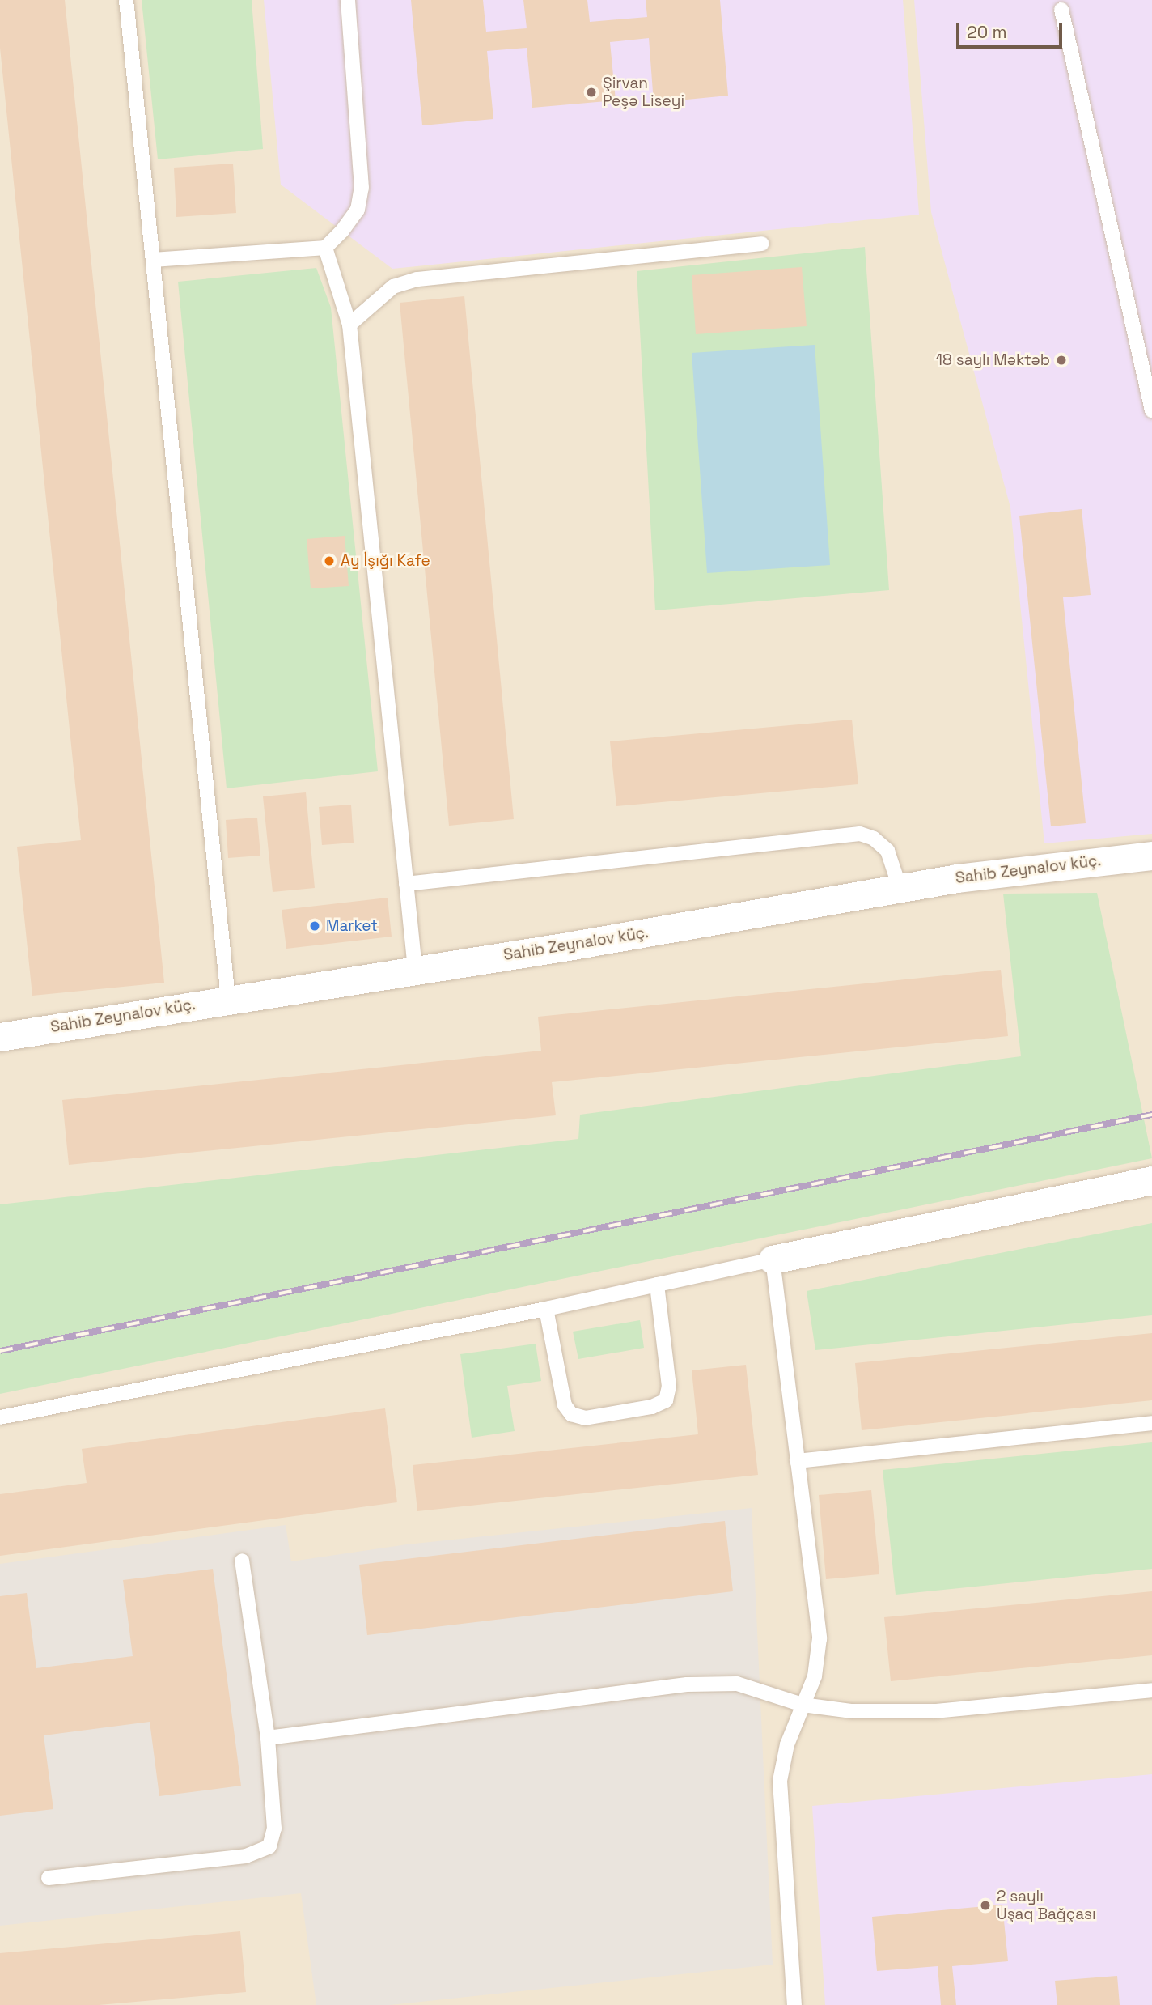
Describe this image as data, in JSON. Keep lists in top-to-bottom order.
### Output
{
  "streets": {
    "street": ["Sahib Zeynalov küç."]
  },
  "places": [
    "Şirvan Peşə Liseyi",
    "18 saylı Məktəb",
    "Ay İşığı Kafe",
    "Market",
    "2 saylı Uşaq Bağçası"
  ],
  "scale_bar": "20 m"
}
